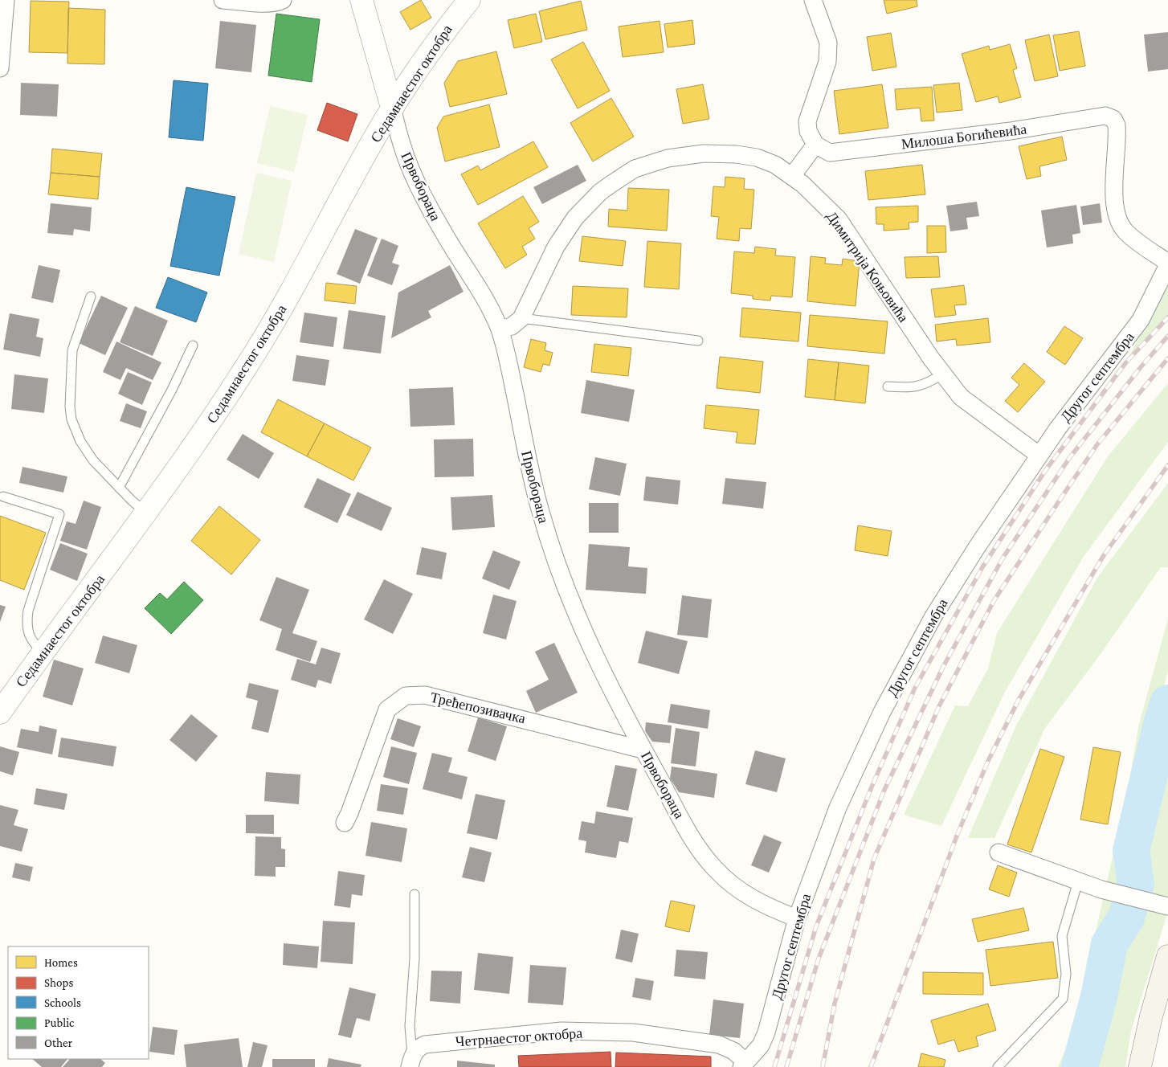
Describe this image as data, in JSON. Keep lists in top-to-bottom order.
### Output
{
  "streets": {
    "street": [
      "Седамнаестог октобра",
      "Милоша Богићевића",
      "Првобораца",
      "Димитрија Коњовића",
      "Другог септембра",
      "Трећепозивачка",
      "Четрнаестог октобра"
    ]
  },
  "crossings": [
    ["Седамнаестог октобра", "Првобораца"],
    ["Милоша Богићевића", "Другог септембра"],
    ["Првобораца", "Другог септембра"],
    ["Првобораца", "Трећепозивачка"],
    ["Димитрија Коњовића", "Другог септембра"],
    ["Другог септембра", "Четрнаестог октобра"]
  ],
  "legend": [
    "Homes",
    "Shops",
    "Schools",
    "Public",
    "Other"
  ]
}
